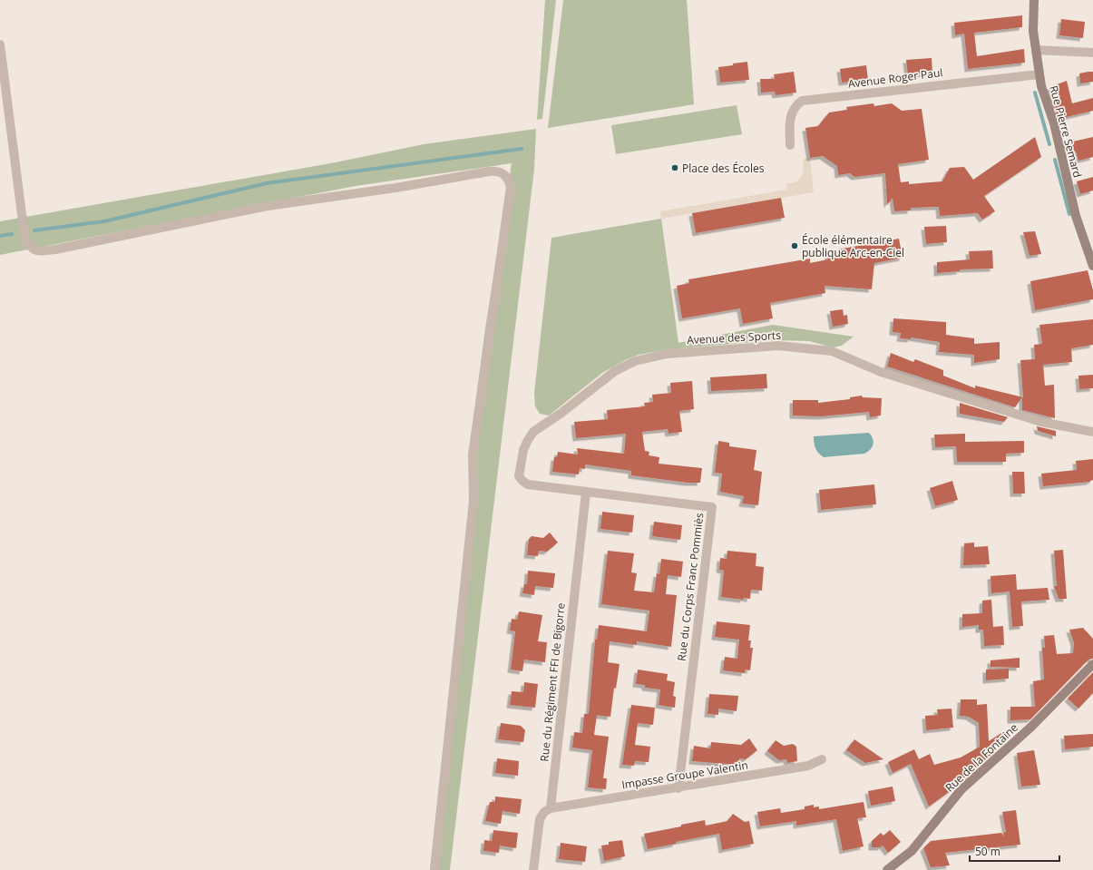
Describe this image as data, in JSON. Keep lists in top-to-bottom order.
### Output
{
  "streets": {
    "street": [
      "Avenue Roger Paul",
      "Rue Pierre Semard",
      "Avenue des Sports",
      "Rue du Corps Franc Pommiès",
      "Rue du Régiment FFI de Bigorre",
      "Rue de la Fontaine",
      "Impasse Groupe Valentin"
    ]
  },
  "crossings": [
    ["Avenue Roger Paul", "Rue Pierre Semard"],
    ["Avenue des Sports", "Rue du Corps Franc Pommiès"],
    ["Rue du Corps Franc Pommiès", "Rue du Régiment FFI de Bigorre"],
    ["Rue du Corps Franc Pommiès", "Impasse Groupe Valentin"],
    ["Rue du Régiment FFI de Bigorre", "Impasse Groupe Valentin"]
  ],
  "places": ["Place des Écoles", "École élémentaire publique Arc-en-Ciel"],
  "scale_bar": "50 m"
}
